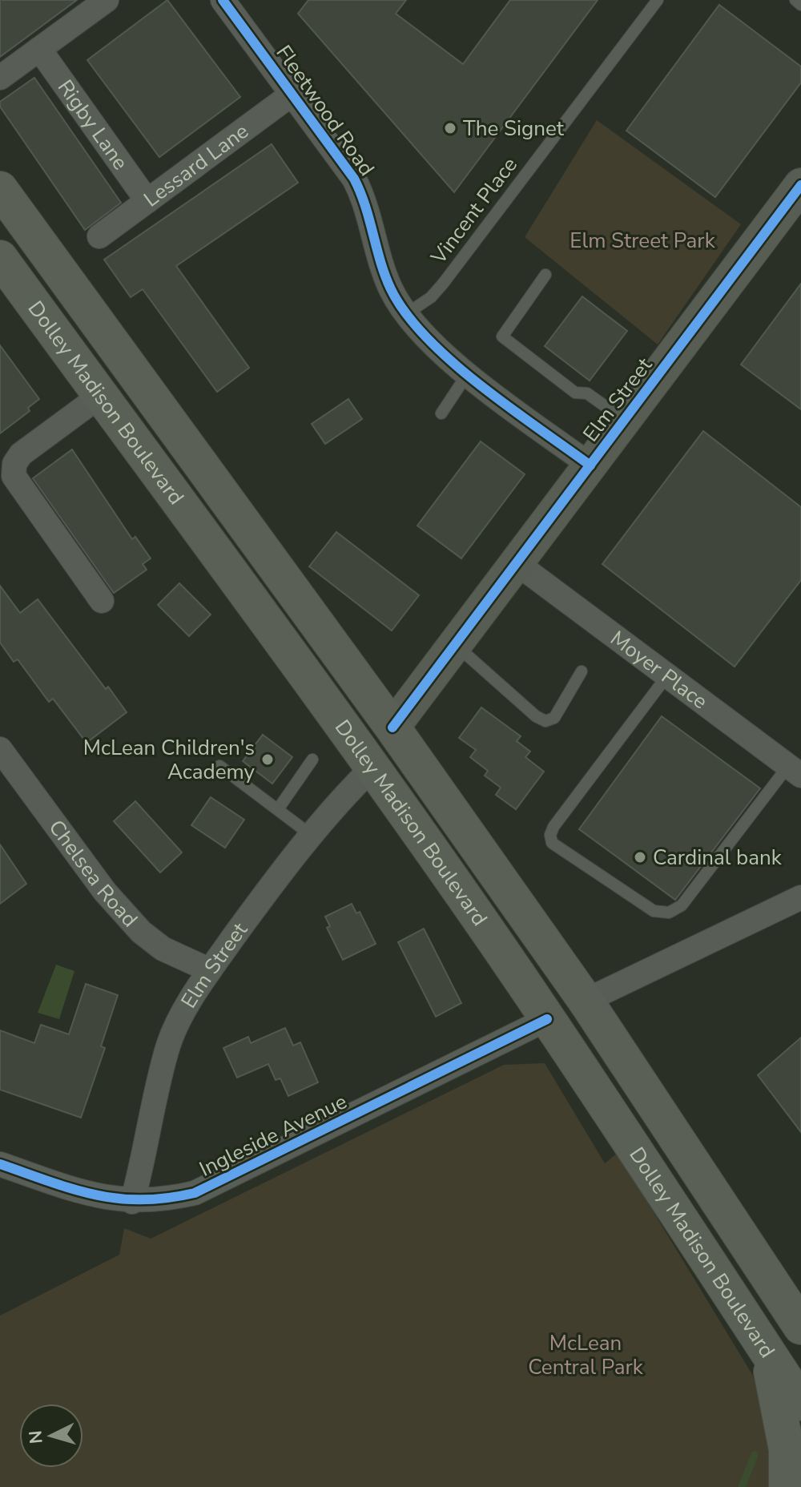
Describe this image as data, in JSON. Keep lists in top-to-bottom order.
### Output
{
  "streets": {
    "main road": ["Dolley Madison Boulevard"],
    "street": [
      "Fleetwood Road",
      "Rigby Lane",
      "Lessard Lane",
      "Elm Street",
      "Moyer Place",
      "Chelsea Road",
      "Ingleside Avenue"
    ],
    "lane": ["Vincent Place"]
  },
  "crossings": [
    ["Fleetwood Road", "Lessard Lane"],
    ["Fleetwood Road", "Vincent Place"],
    ["Fleetwood Road", "Elm Street"],
    ["Rigby Lane", "Lessard Lane"],
    ["Elm Street", "Dolley Madison Boulevard"],
    ["Elm Street", "Moyer Place"],
    ["Elm Street", "Chelsea Road"],
    ["Elm Street", "Ingleside Avenue"],
    ["Dolley Madison Boulevard", "Ingleside Avenue"]
  ],
  "parks": ["Elm Street Park", "McLean Central Park"],
  "places": ["The Signet", "McLean Children's Academy", "Cardinal bank"],
  "north": "left"
}
